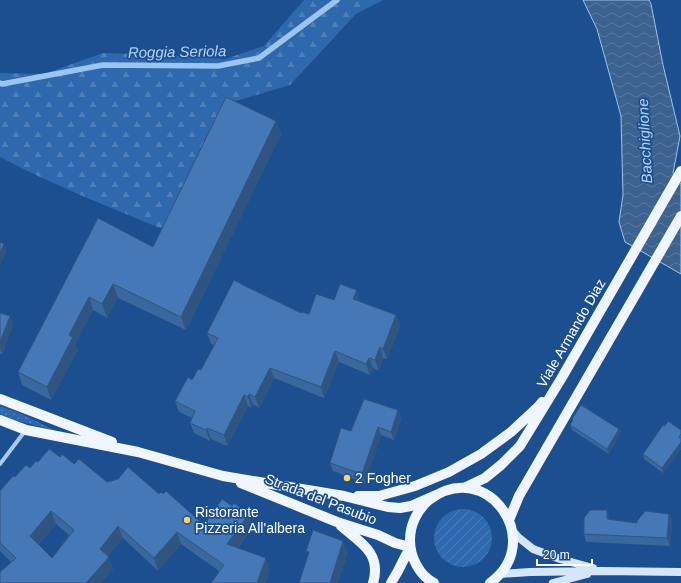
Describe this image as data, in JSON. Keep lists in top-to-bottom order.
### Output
{
  "streets": {
    "main road": ["Viale Armando Diaz", "Strada del Pasubio"]
  },
  "crossings": [
    ["Viale Armando Diaz", "Strada del Pasubio"]
  ],
  "water": ["Roggia Seriola", "Bacchiglione"],
  "places": ["2 Fogher", "Ristorante Pizzeria All'albera"],
  "scale_bar": "20 m"
}
